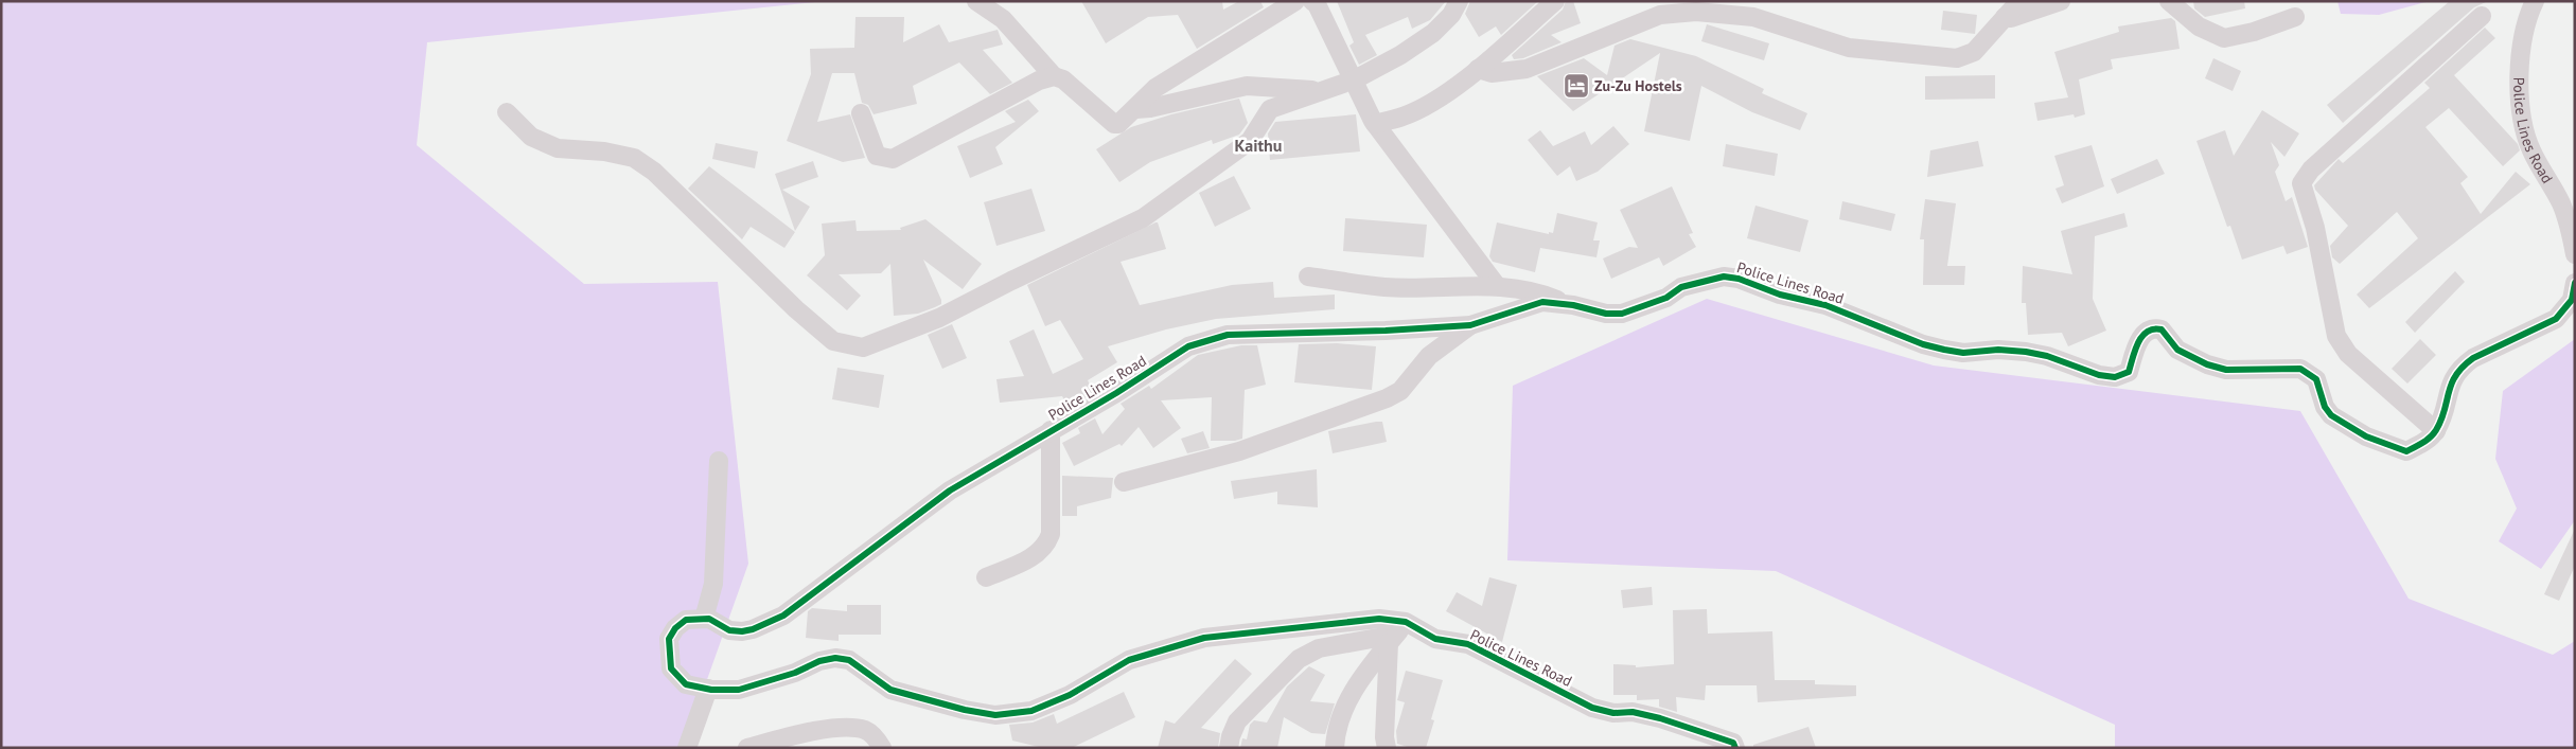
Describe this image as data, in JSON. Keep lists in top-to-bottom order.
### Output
{
  "streets": {
    "street": ["Police Lines Road"]
  },
  "districts": ["Kaithu"],
  "places": {
    "hotel": ["Zu-Zu Hostels"]
  }
}
